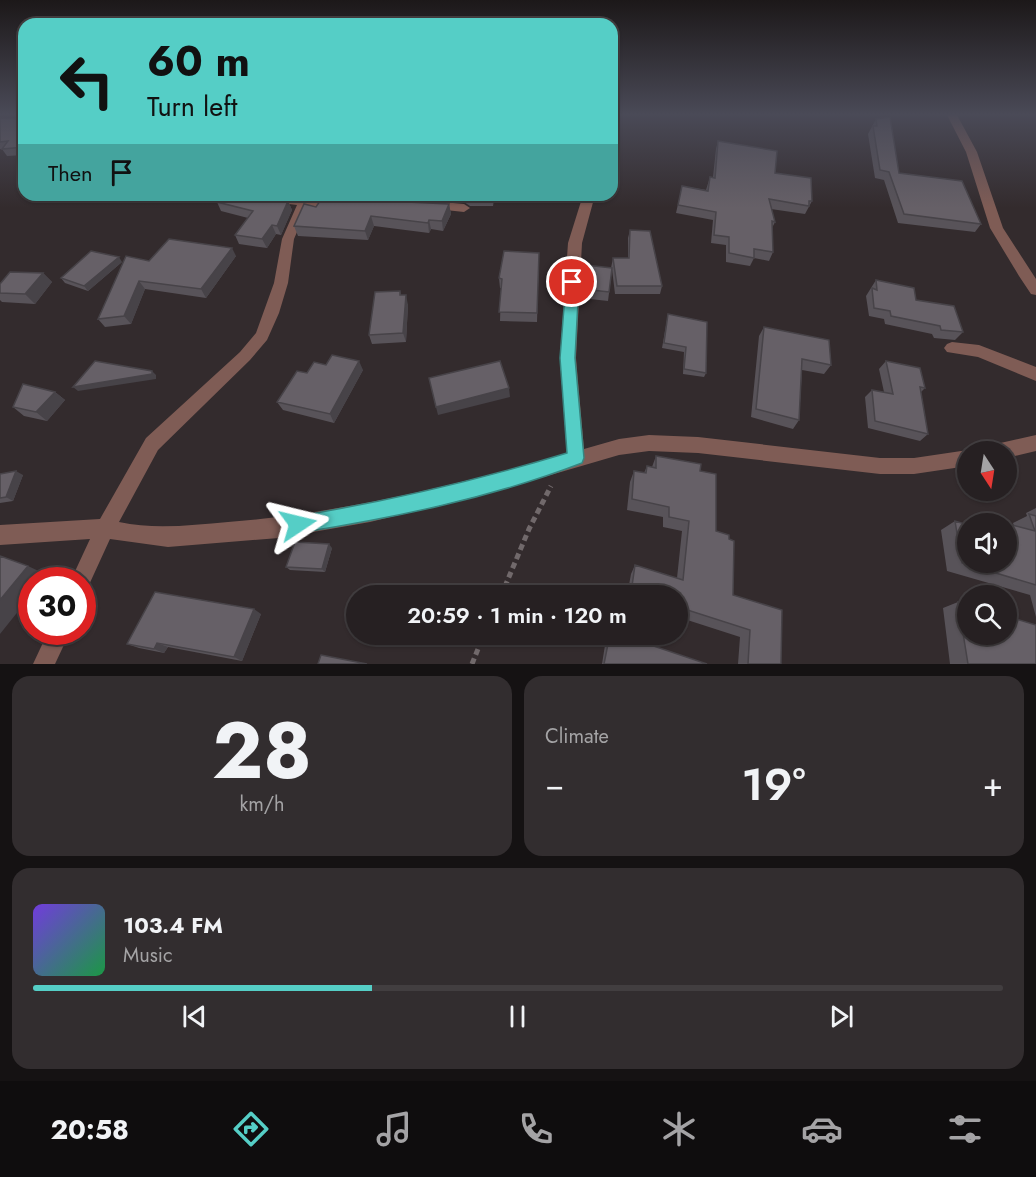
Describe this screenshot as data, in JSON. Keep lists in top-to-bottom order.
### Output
{
  "north": "bottom",
  "page": {
    "turn": ["60 m", "Turn left"],
    "then": "Then",
    "limit": "30",
    "trip": "20:59 · 1 min · 120 m",
    "tile": [
      ["28", "km/h"],
      "Climate"
    ],
    "heat": ["−", "19°", "+"],
    "song": ["103.4 FM", "Music"],
    "tabs": "20:58"
  }
}
